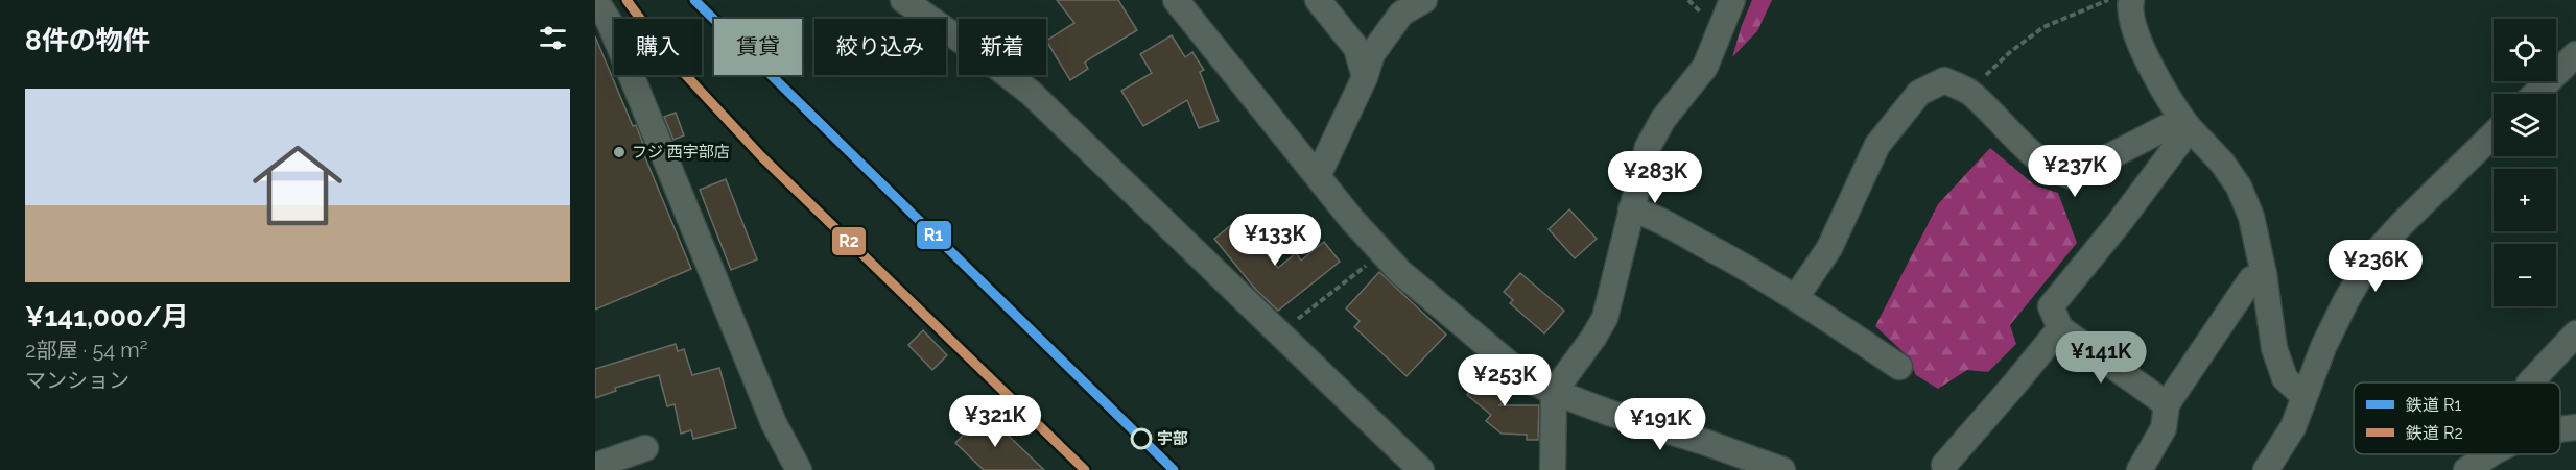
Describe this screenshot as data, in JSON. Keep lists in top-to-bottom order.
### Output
{
  "places": ["フジ 西宇部店", "宇部"],
  "lines": ["rail line R1", "rail line R2"],
  "legend": ["鉄道 R1", "鉄道 R2"],
  "page": {
    "heading": "8件の物件",
    "map_buttons": ["+", "−"],
    "chip": [
      "購入",
      "賃貸",
      "絞り込み",
      "新着"
    ],
    "list": [
      {
        "name": "¥141,000/月",
        "note": "2部屋 · 54 m² · マンション"
      }
    ],
    "price": [
      "¥237K",
      "¥283K",
      "¥133K",
      "¥236K",
      "¥141K",
      "¥253K",
      "¥321K",
      "¥191K"
    ]
  }
}
